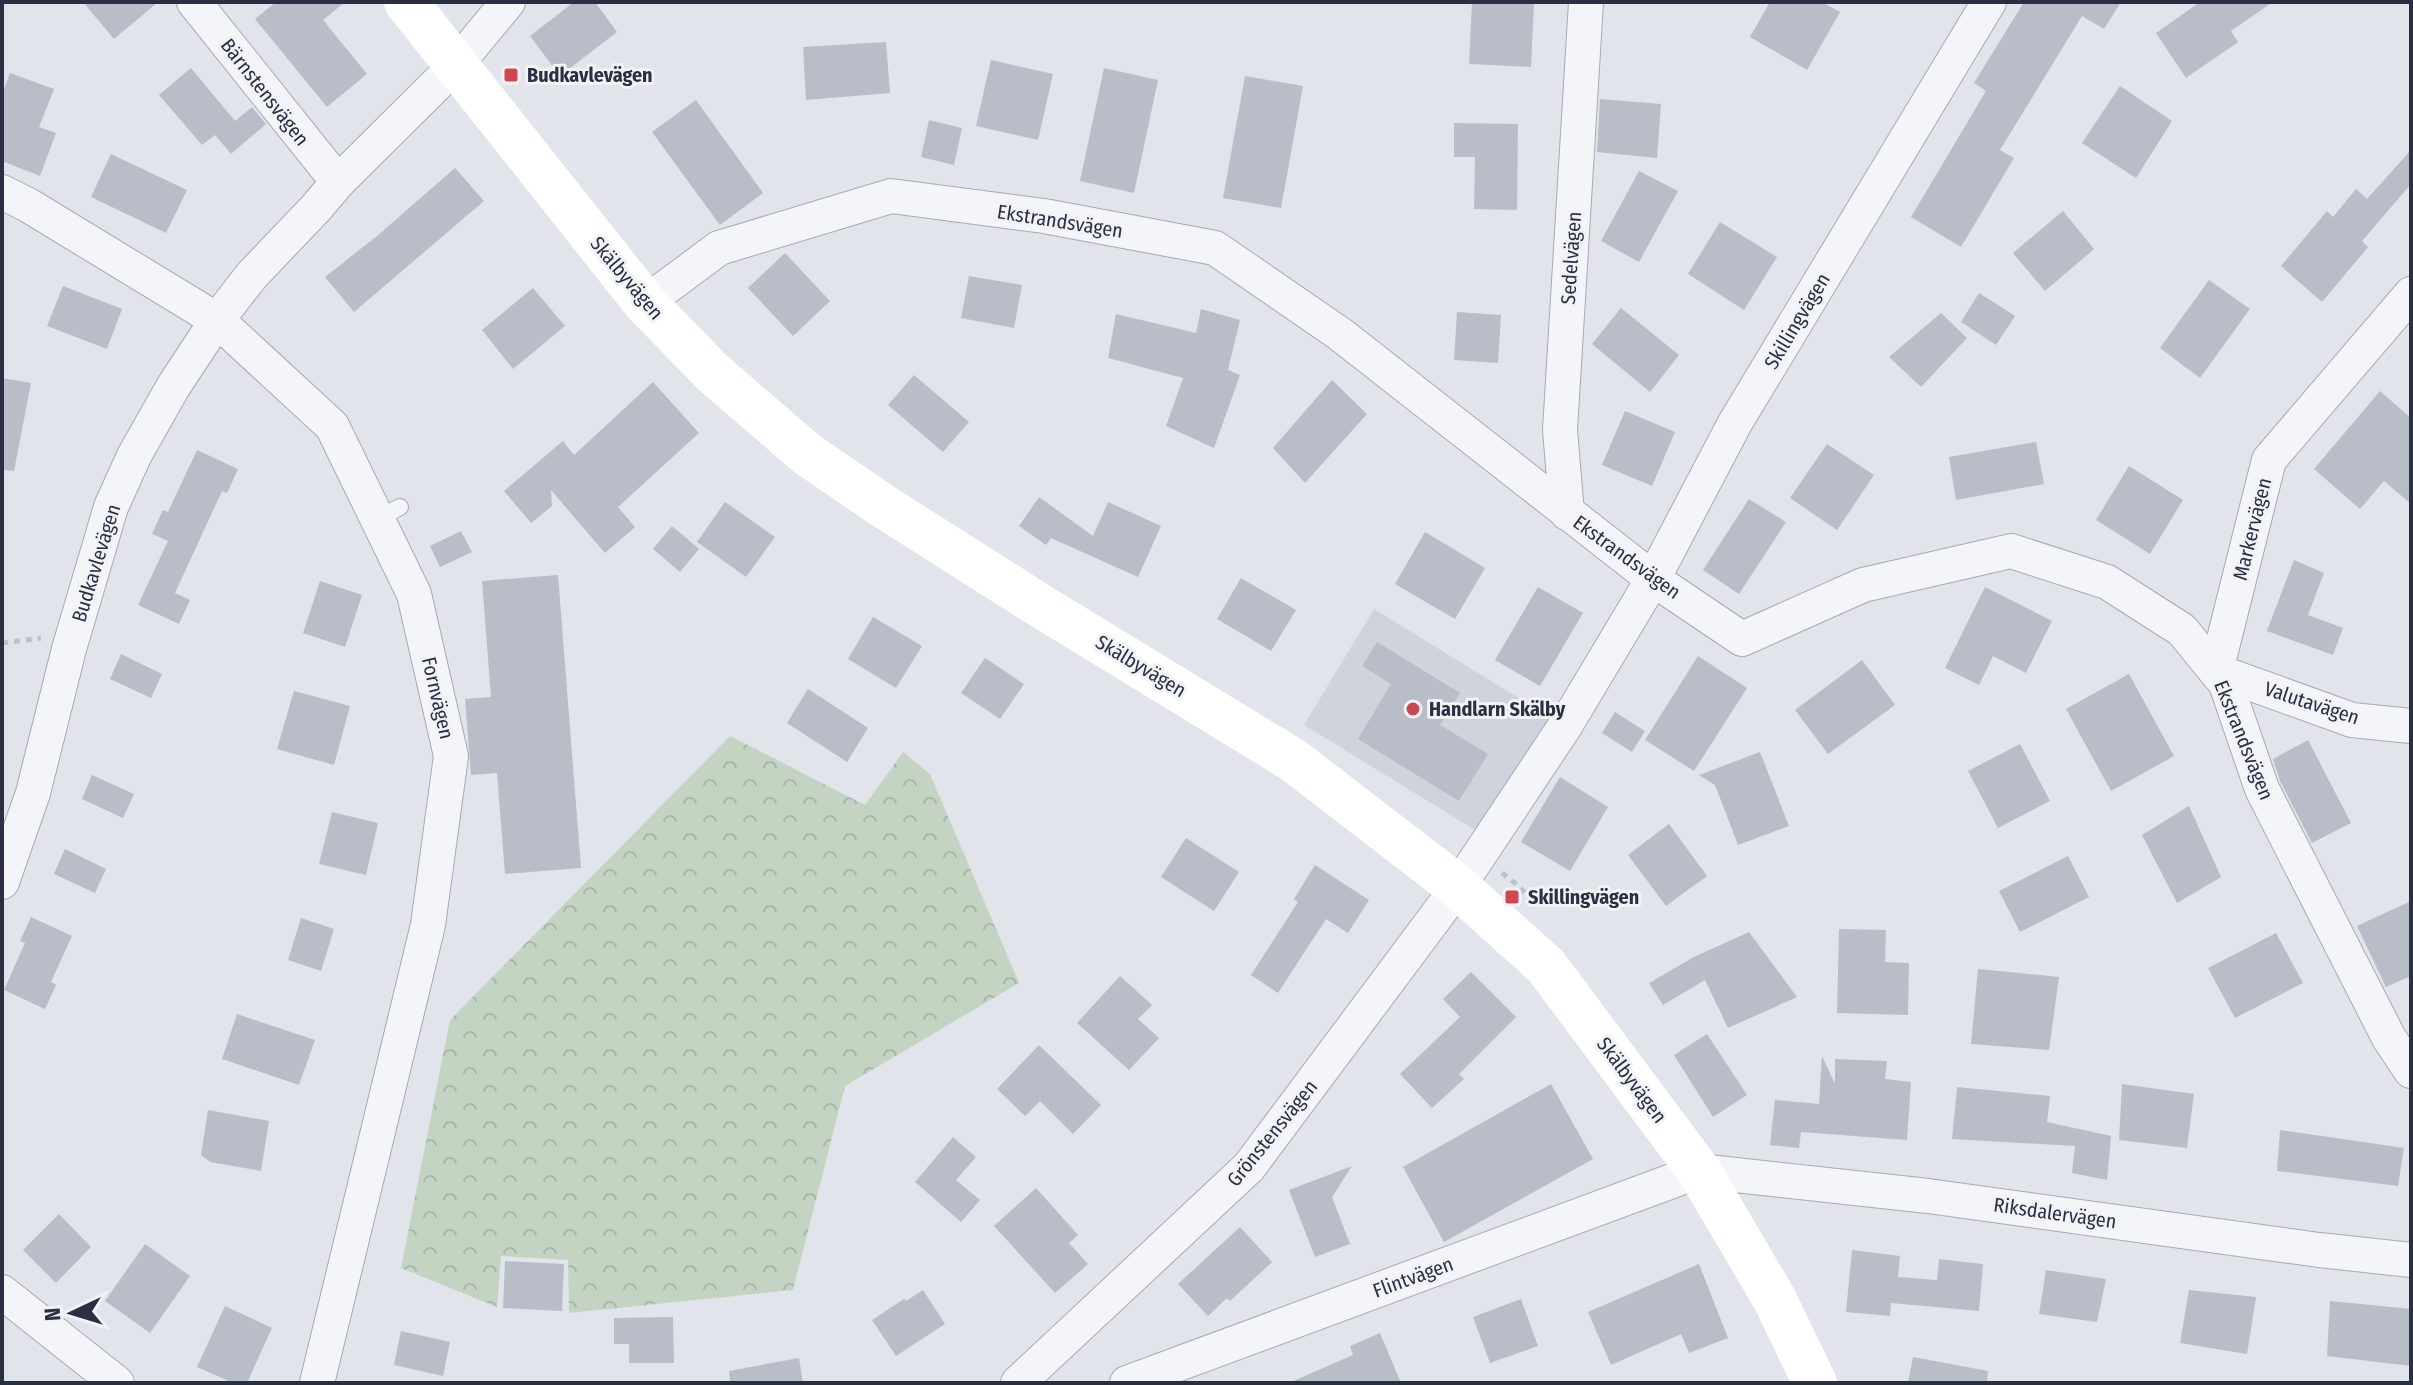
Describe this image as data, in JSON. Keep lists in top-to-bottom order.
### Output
{
  "streets": {
    "street": [
      "Bärnstensvägen",
      "Ekstrandsvägen",
      "Sedelvägen",
      "Skälbyvägen",
      "Skillingvägen",
      "Markervägen",
      "Budkavlevägen",
      "Fornvägen",
      "Valutavägen",
      "Grönstensvägen",
      "Riksdalervägen",
      "Flintvägen"
    ]
  },
  "crossings": [
    ["Bärnstensvägen", "Budkavlevägen"],
    ["Ekstrandsvägen", "Sedelvägen"],
    ["Ekstrandsvägen", "Skälbyvägen"],
    ["Ekstrandsvägen", "Skillingvägen"],
    ["Ekstrandsvägen", "Markervägen"],
    ["Ekstrandsvägen", "Valutavägen"],
    ["Skälbyvägen", "Skillingvägen"],
    ["Skälbyvägen", "Budkavlevägen"],
    ["Skälbyvägen", "Grönstensvägen"],
    ["Skälbyvägen", "Riksdalervägen"],
    ["Skälbyvägen", "Flintvägen"],
    ["Skillingvägen", "Grönstensvägen"],
    ["Markervägen", "Valutavägen"],
    ["Budkavlevägen", "Fornvägen"],
    ["Riksdalervägen", "Flintvägen"]
  ],
  "places": {
    "transit": ["Budkavlevägen", "Skillingvägen"],
    "other": ["Handlarn Skälby"]
  },
  "north": "left"
}
